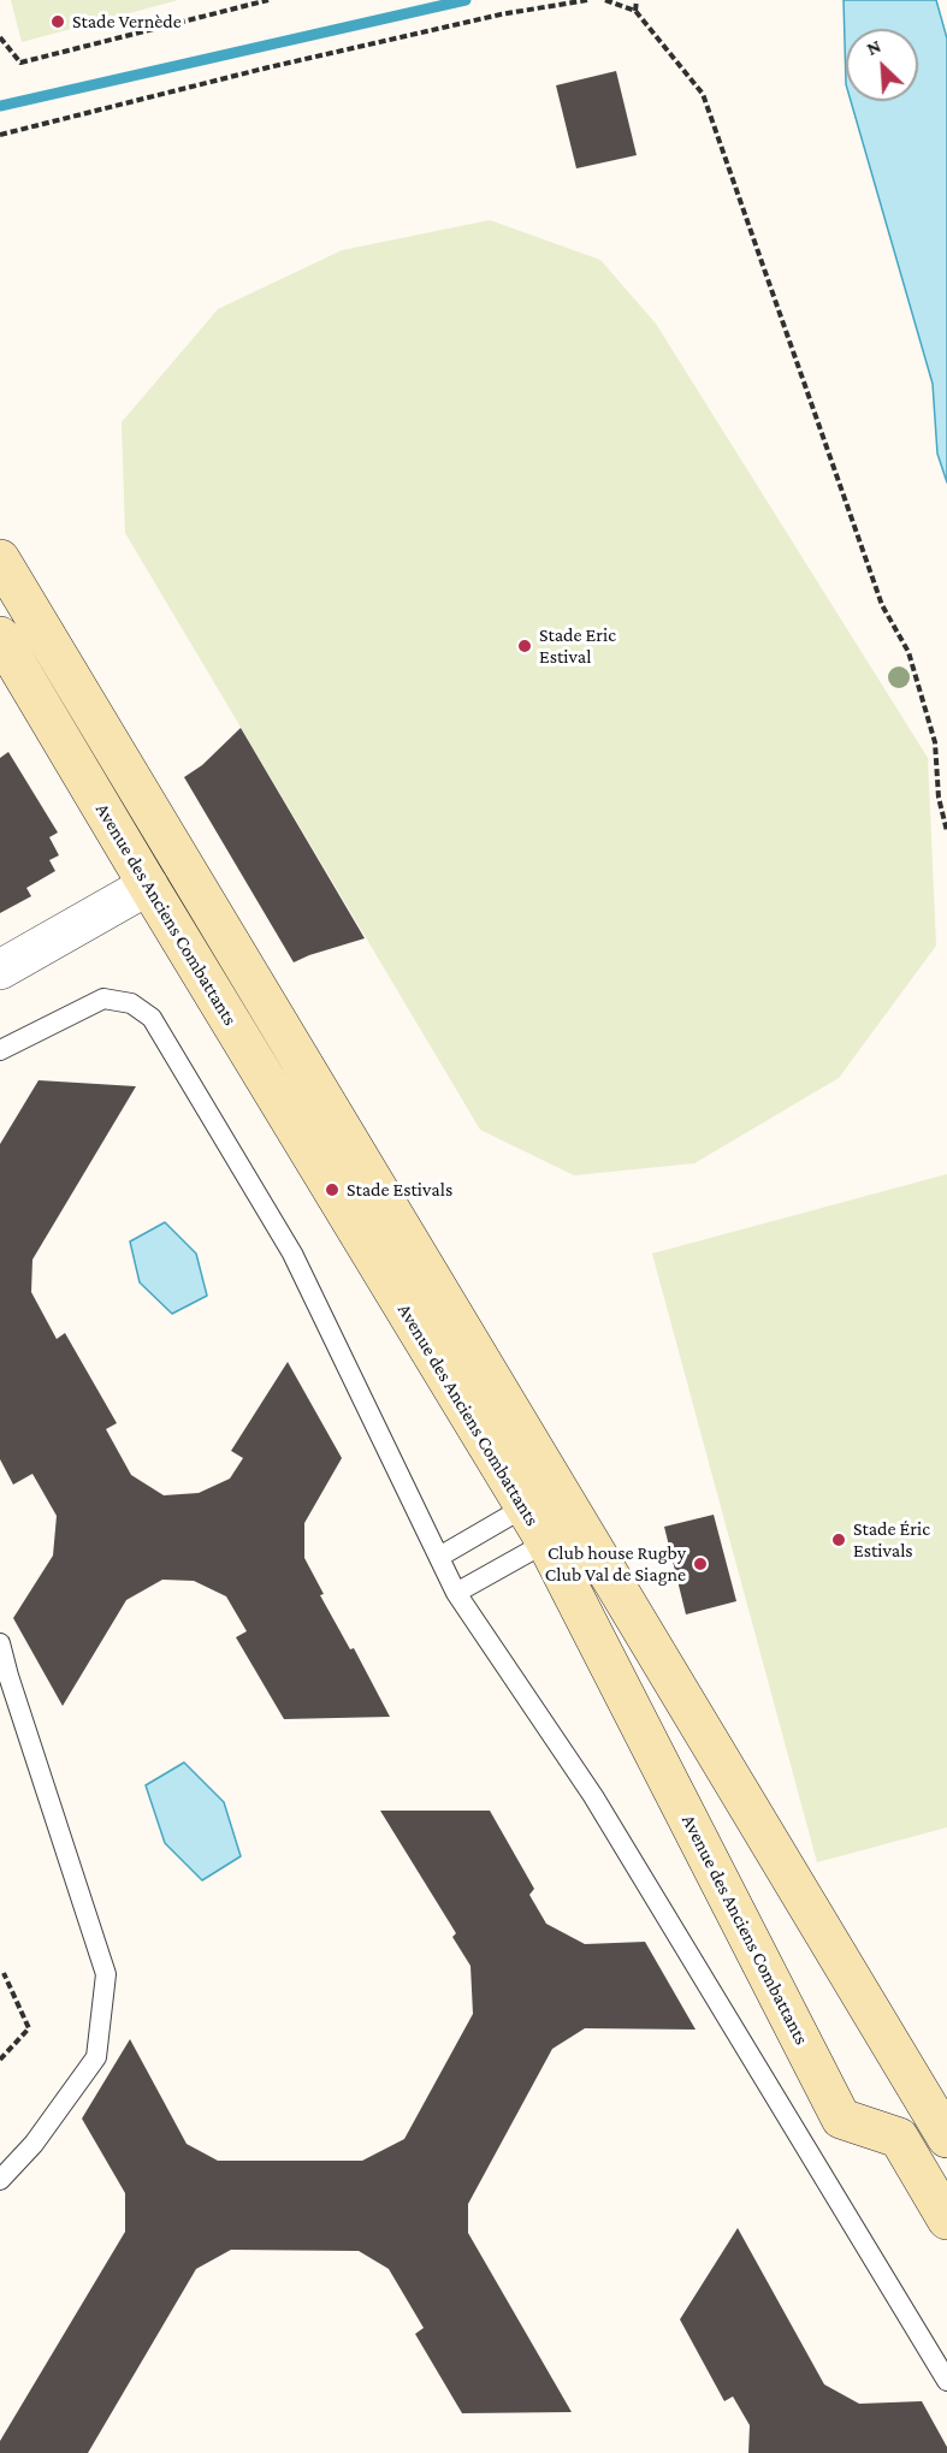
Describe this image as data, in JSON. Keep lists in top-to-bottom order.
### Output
{
  "streets": {
    "main road": ["Avenue des Anciens Combattants"]
  },
  "places": [
    "Stade Vernède",
    "Stade Eric Estival",
    "Stade Estivals",
    "Stade Éric Estivals",
    "Club house Rugby Club Val de Siagne"
  ],
  "north": "top left"
}
